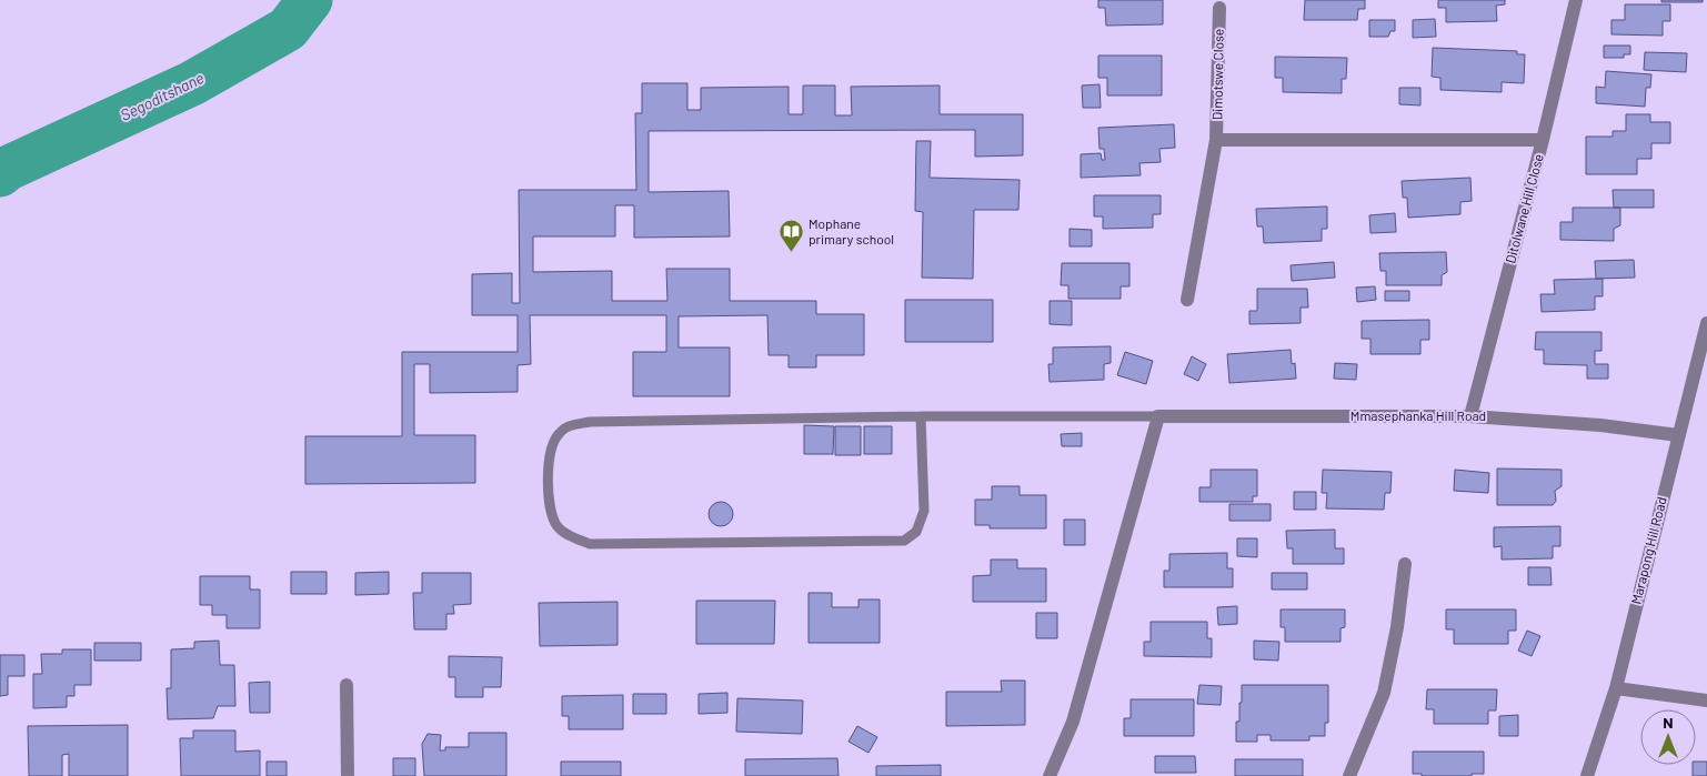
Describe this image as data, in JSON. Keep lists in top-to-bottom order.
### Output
{
  "streets": {
    "street": [
      "Dimotswe Close",
      "Ditolwane Hill Close",
      "Mmasephanka Hill Road",
      "Marapong Hill Road"
    ]
  },
  "crossings": [
    ["Ditolwane Hill Close", "Mmasephanka Hill Road"],
    ["Mmasephanka Hill Road", "Marapong Hill Road"]
  ],
  "water": ["Segoditshane"],
  "places": {
    "library": ["Mophane primary school"]
  },
  "north": "top"
}
